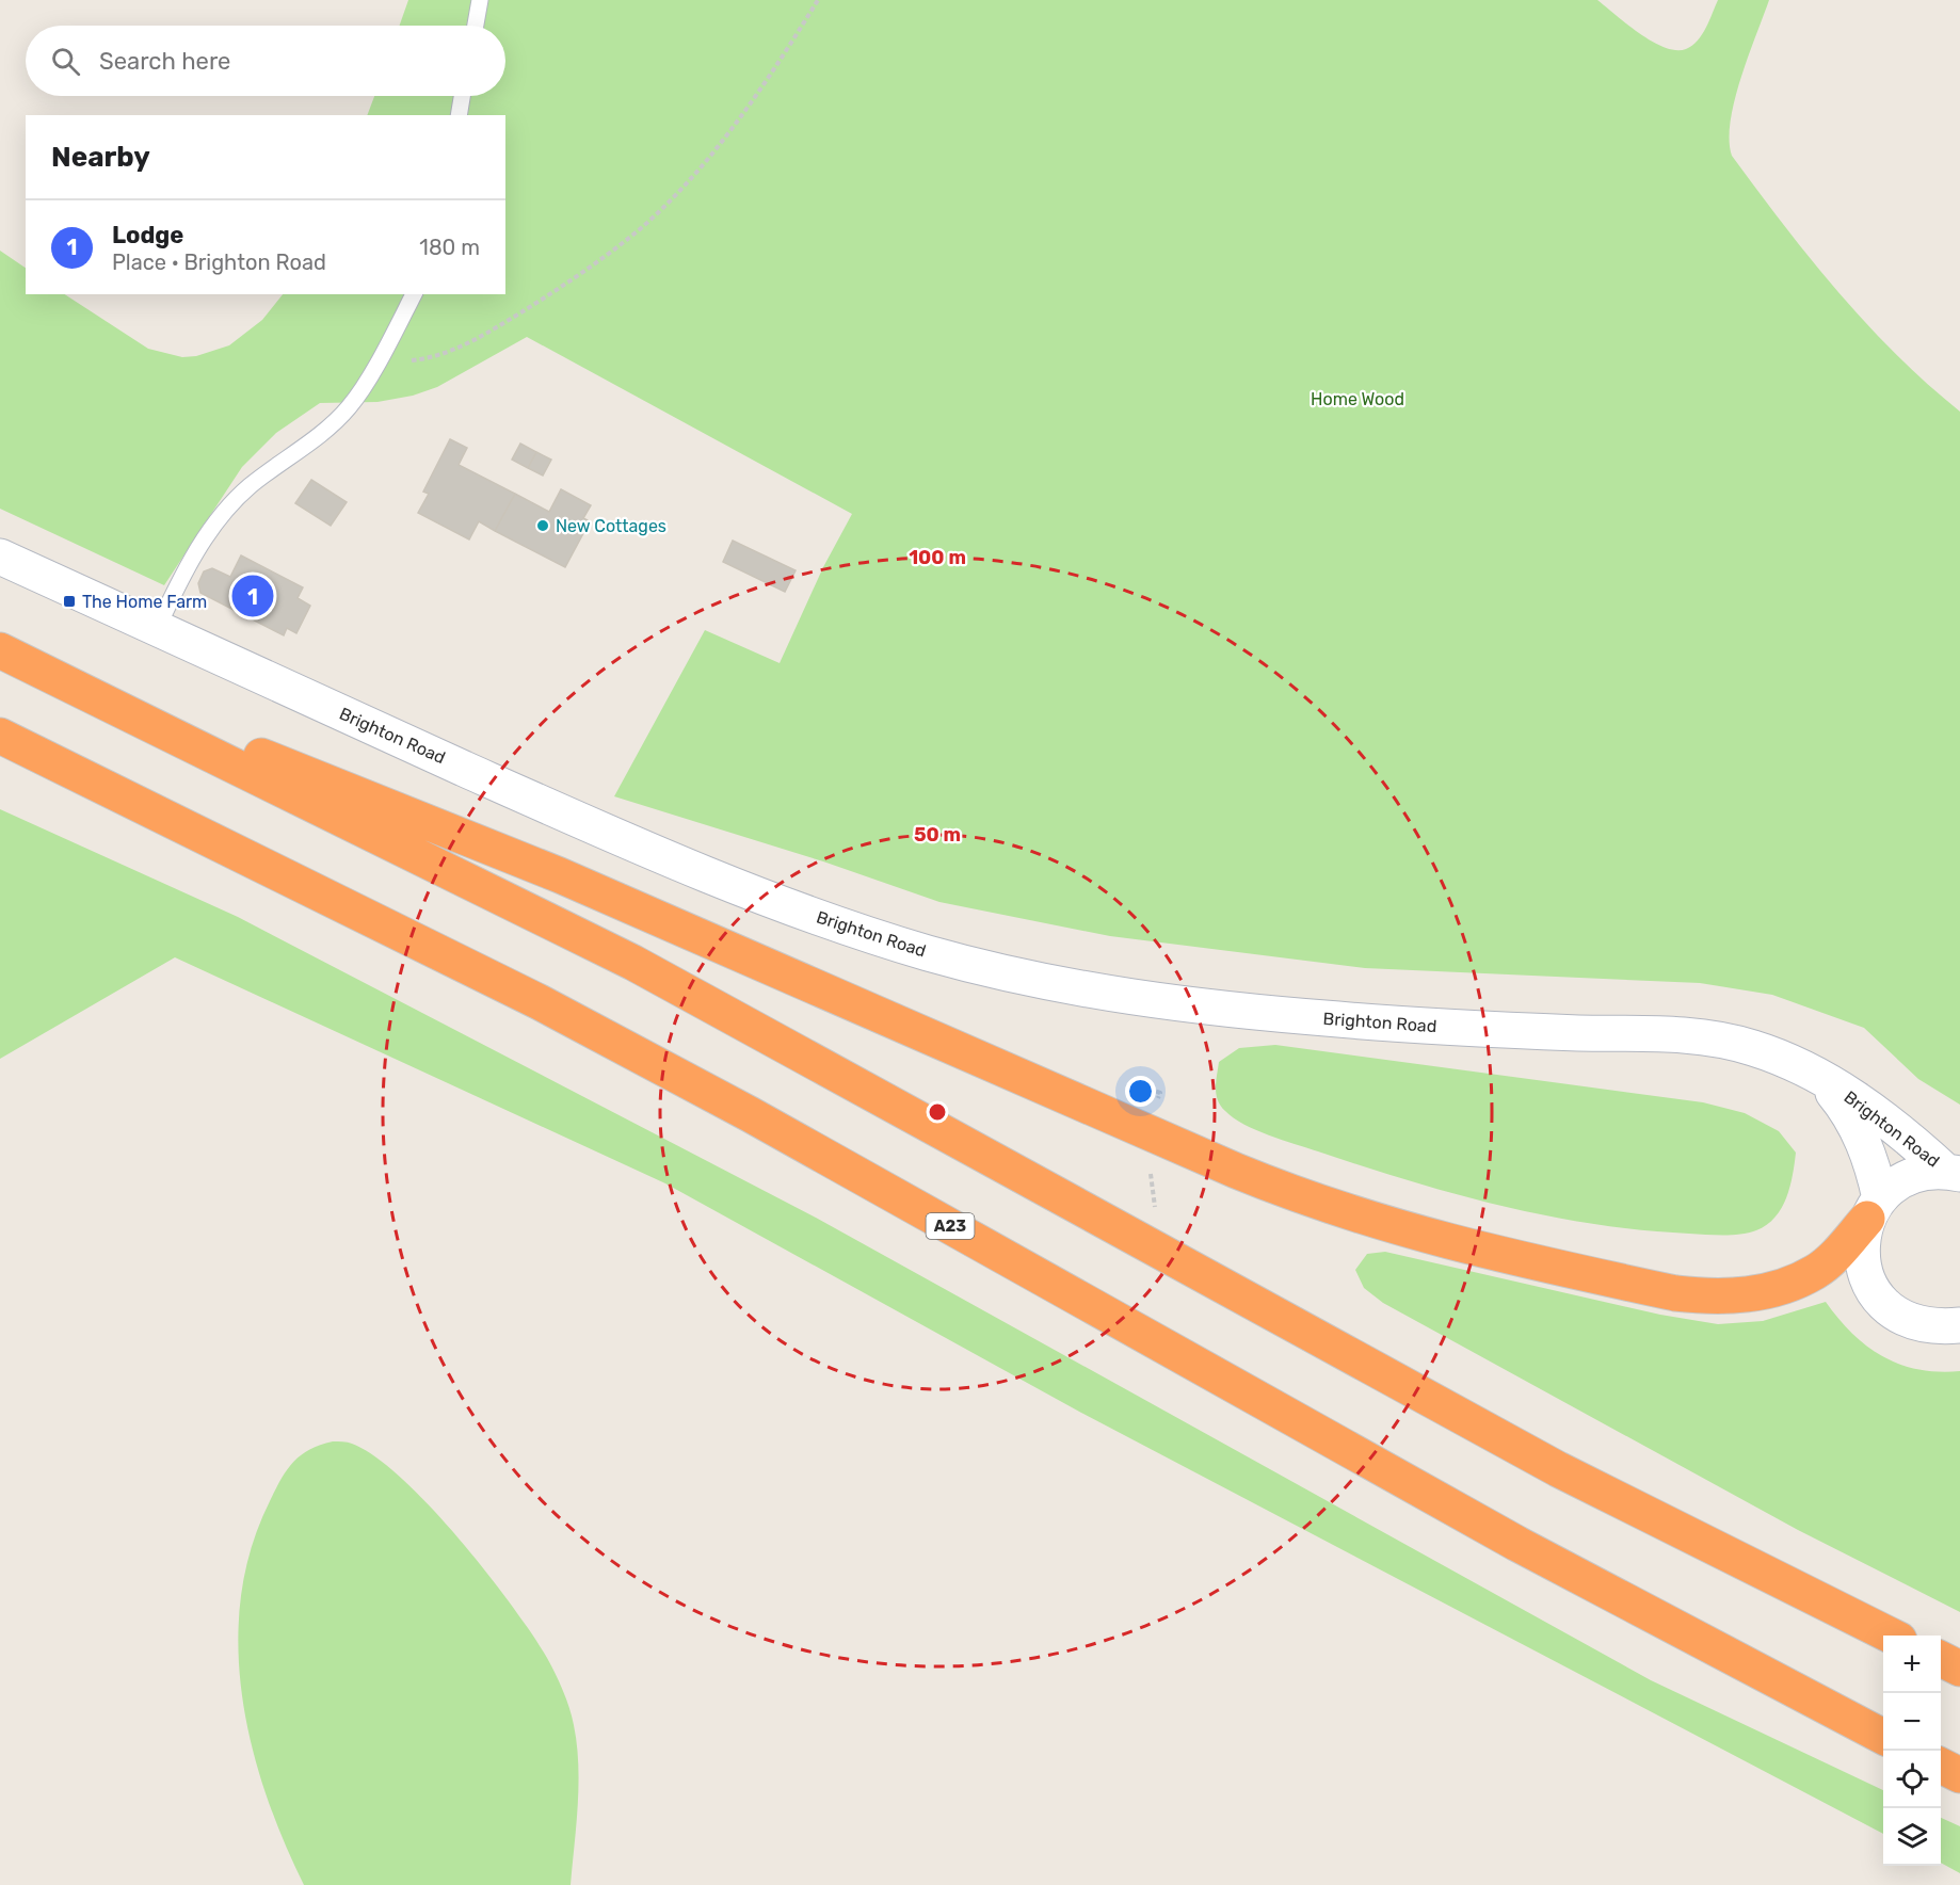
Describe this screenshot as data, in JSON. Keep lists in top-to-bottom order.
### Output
{
  "streets": {
    "highway": ["A23"],
    "street": ["Brighton Road"]
  },
  "parks": ["Home Wood"],
  "places": {
    "other": ["New Cottages"],
    "transit": ["The Home Farm"]
  },
  "page": {
    "search": "Search here",
    "heading": "Nearby",
    "list": [
      {
        "mark": "1",
        "name": "Lodge",
        "note": "Place · Brighton Road",
        "value": "180 m"
      }
    ],
    "pins": "1",
    "map_buttons": ["+", "−"]
  },
  "rings": ["100 m", "50 m"]
}
